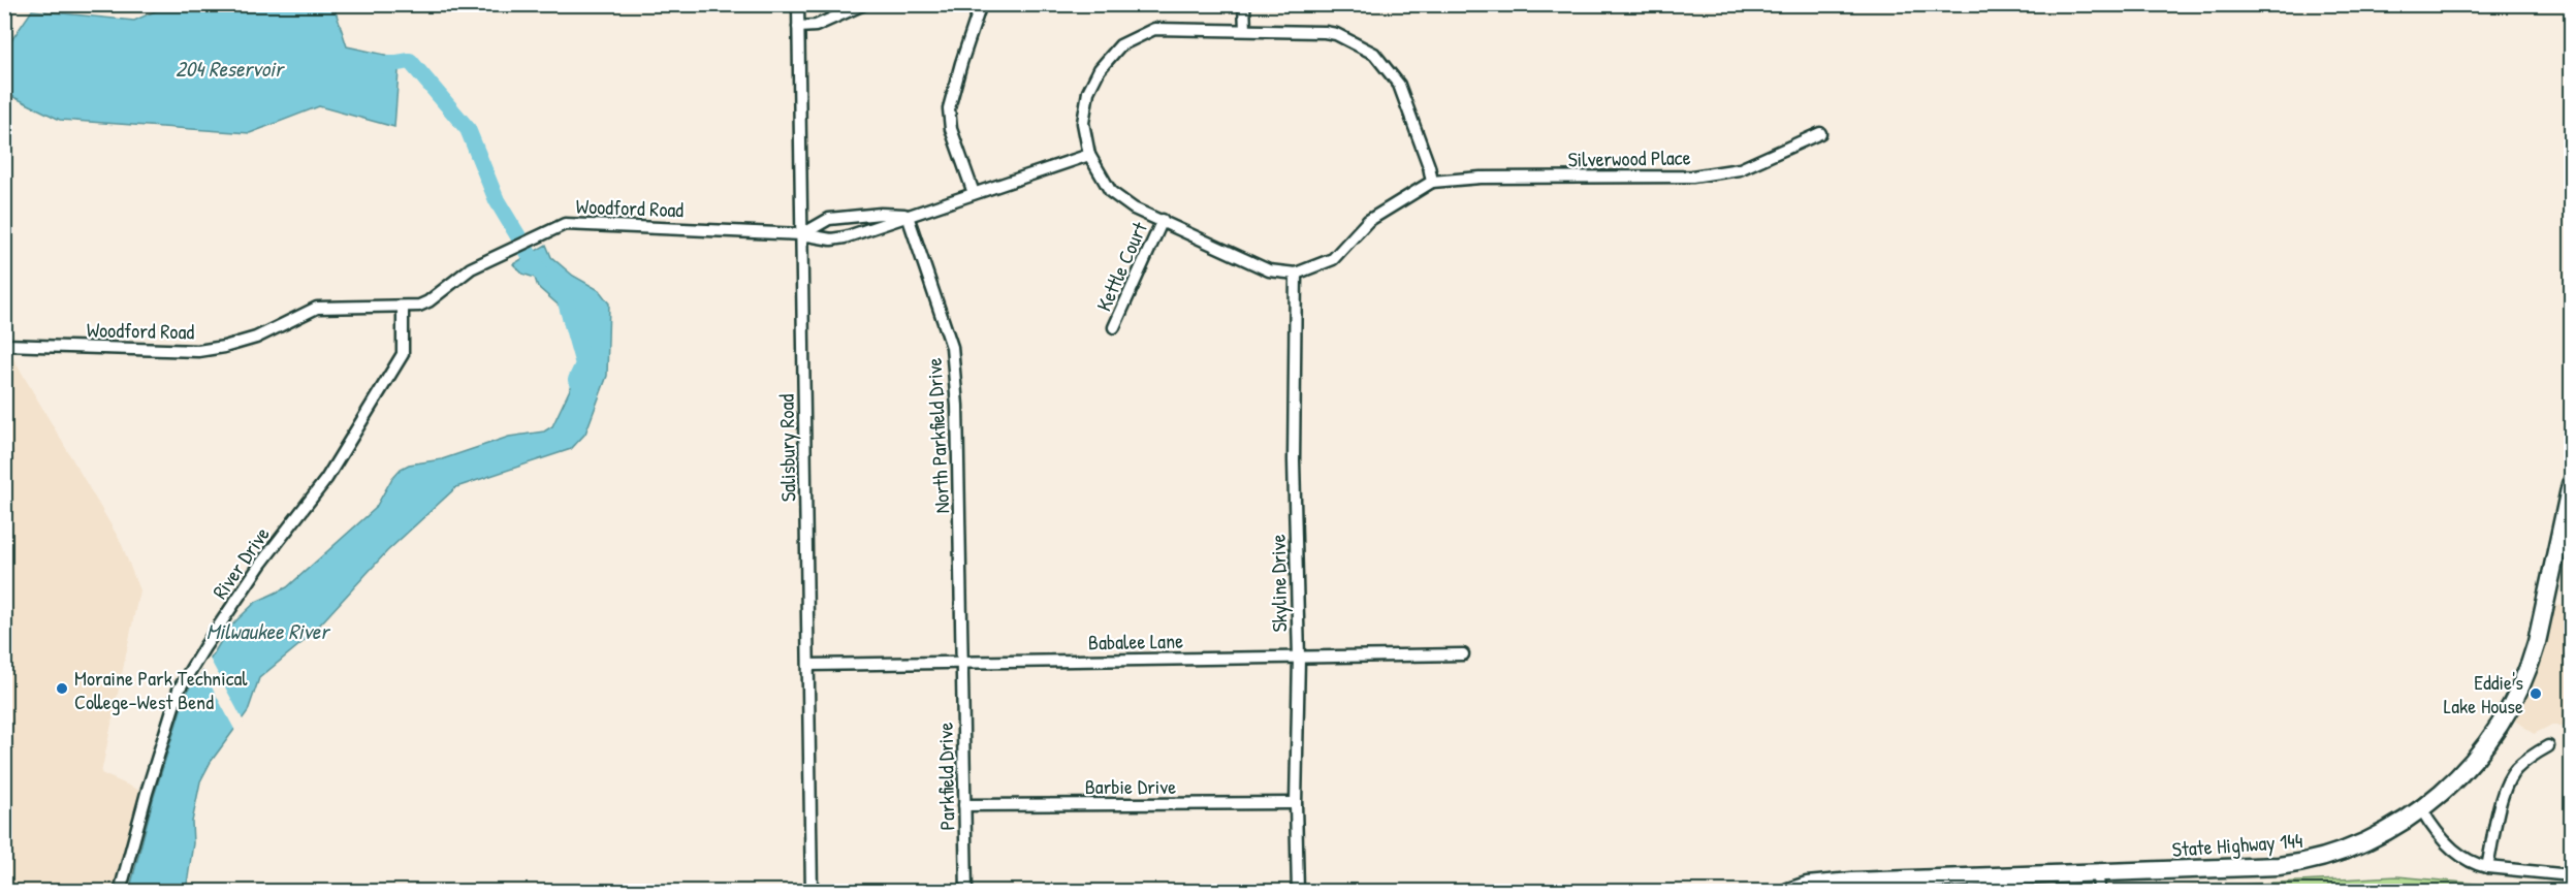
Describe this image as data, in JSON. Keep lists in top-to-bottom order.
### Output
{
  "streets": {
    "main road": ["State Highway 144"],
    "street": [
      "Silverwood Place",
      "Woodford Road",
      "Kettle Court",
      "North Parkfield Drive",
      "Salisbury Road",
      "River Drive",
      "Skyline Drive",
      "Babalee Lane",
      "Parkfield Drive",
      "Barbie Drive"
    ]
  },
  "crossings": [
    ["Woodford Road", "North Parkfield Drive"],
    ["Woodford Road", "Salisbury Road"],
    ["Woodford Road", "River Drive"],
    ["North Parkfield Drive", "Babalee Lane"],
    ["North Parkfield Drive", "Parkfield Drive"],
    ["Salisbury Road", "Babalee Lane"],
    ["Skyline Drive", "Babalee Lane"],
    ["Skyline Drive", "Barbie Drive"],
    ["Babalee Lane", "Parkfield Drive"],
    ["Parkfield Drive", "Barbie Drive"]
  ],
  "water": ["204 Reservoir", "Milwaukee River"],
  "places": ["Moraine Park Technical College-West Bend", "Eddie's Lake House"]
}
